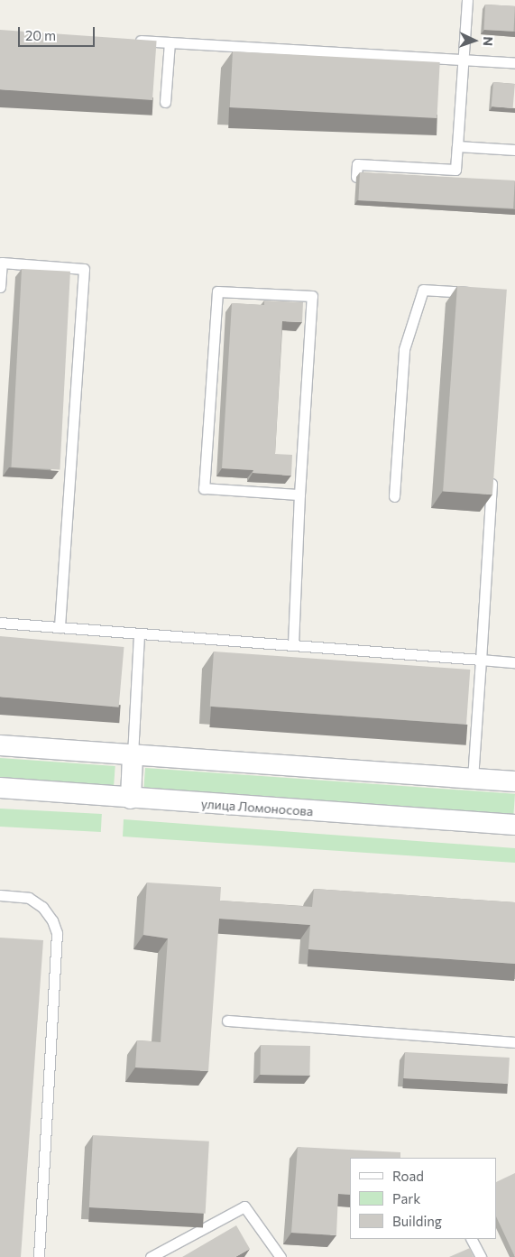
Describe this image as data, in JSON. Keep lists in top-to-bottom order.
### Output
{
  "streets": {
    "street": ["улица Ломоносова"]
  },
  "legend": ["Road", "Park", "Building"],
  "scale_bar": "20 m",
  "north": "right"
}
